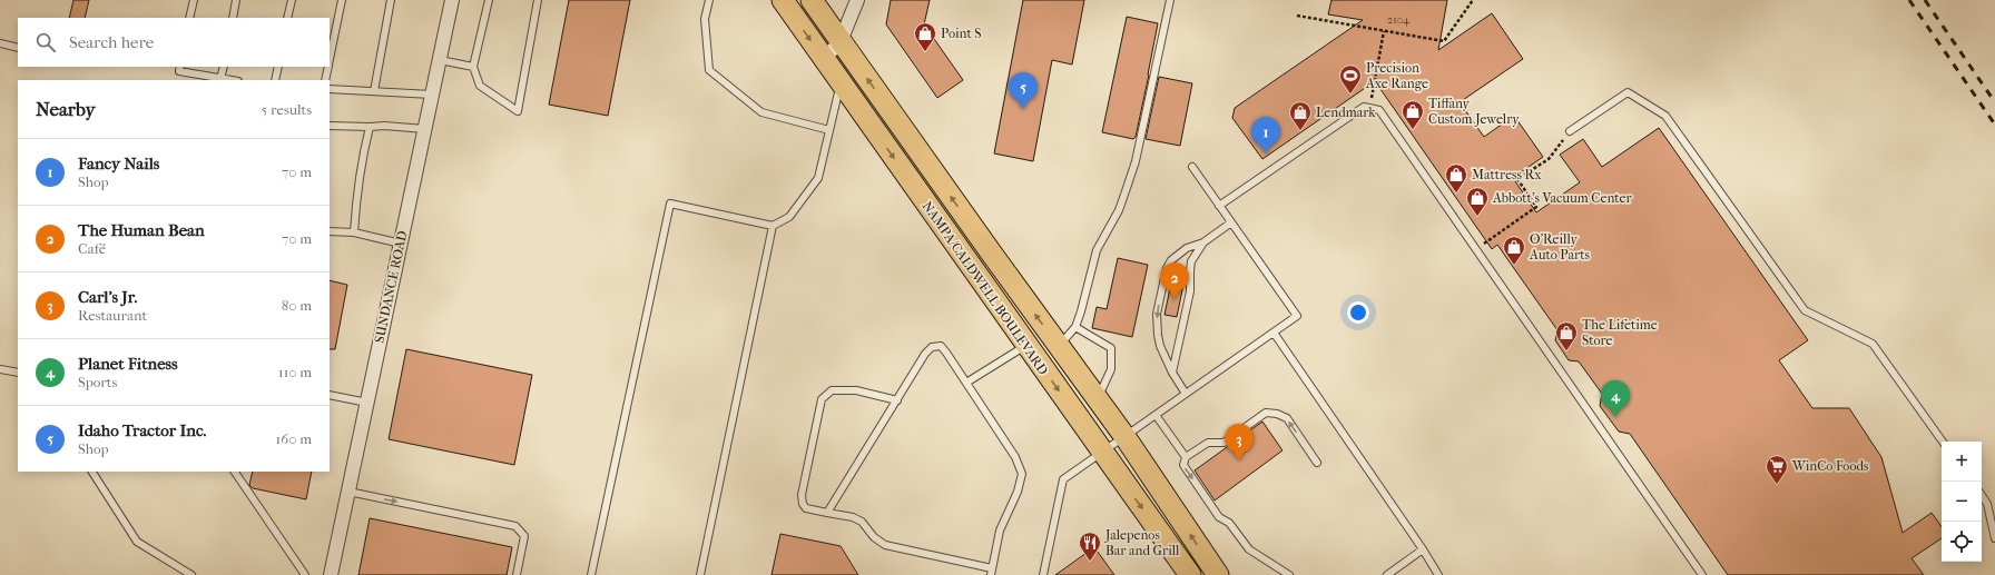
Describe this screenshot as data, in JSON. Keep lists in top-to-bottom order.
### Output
{
  "streets": {
    "main road": ["NAMPA/CALDWELL BOULEVARD"],
    "street": ["SUNDANCE ROAD"]
  },
  "places": {
    "shop": [
      "Point S",
      "Tiffany Custom Jewelry",
      "Lendmark",
      "Mattress Rx",
      "Abbott's Vacuum Center",
      "O'Reilly Auto Parts",
      "The Lifetime Store"
    ],
    "sports": ["Precision Axe Range"],
    "supermarket": ["WinCo Foods"],
    "restaurant": ["Jalepenos Bar and Grill"]
  },
  "house_numbers": ["2104"],
  "page": {
    "search": "Search here",
    "pins": [
      "5",
      "1",
      "2",
      "4",
      "3"
    ],
    "heading": ["Nearby", "5 results"],
    "list": [
      {
        "mark": "1",
        "name": "Fancy Nails",
        "note": "Shop",
        "value": "70 m"
      },
      {
        "mark": "2",
        "name": "The Human Bean",
        "note": "Café",
        "value": "70 m"
      },
      {
        "mark": "3",
        "name": "Carl's Jr.",
        "note": "Restaurant",
        "value": "80 m"
      },
      {
        "mark": "4",
        "name": "Planet Fitness",
        "note": "Sports",
        "value": "110 m"
      },
      {
        "mark": "5",
        "name": "Idaho Tractor Inc.",
        "note": "Shop",
        "value": "160 m"
      }
    ],
    "map_buttons": ["+", "−"]
  }
}
